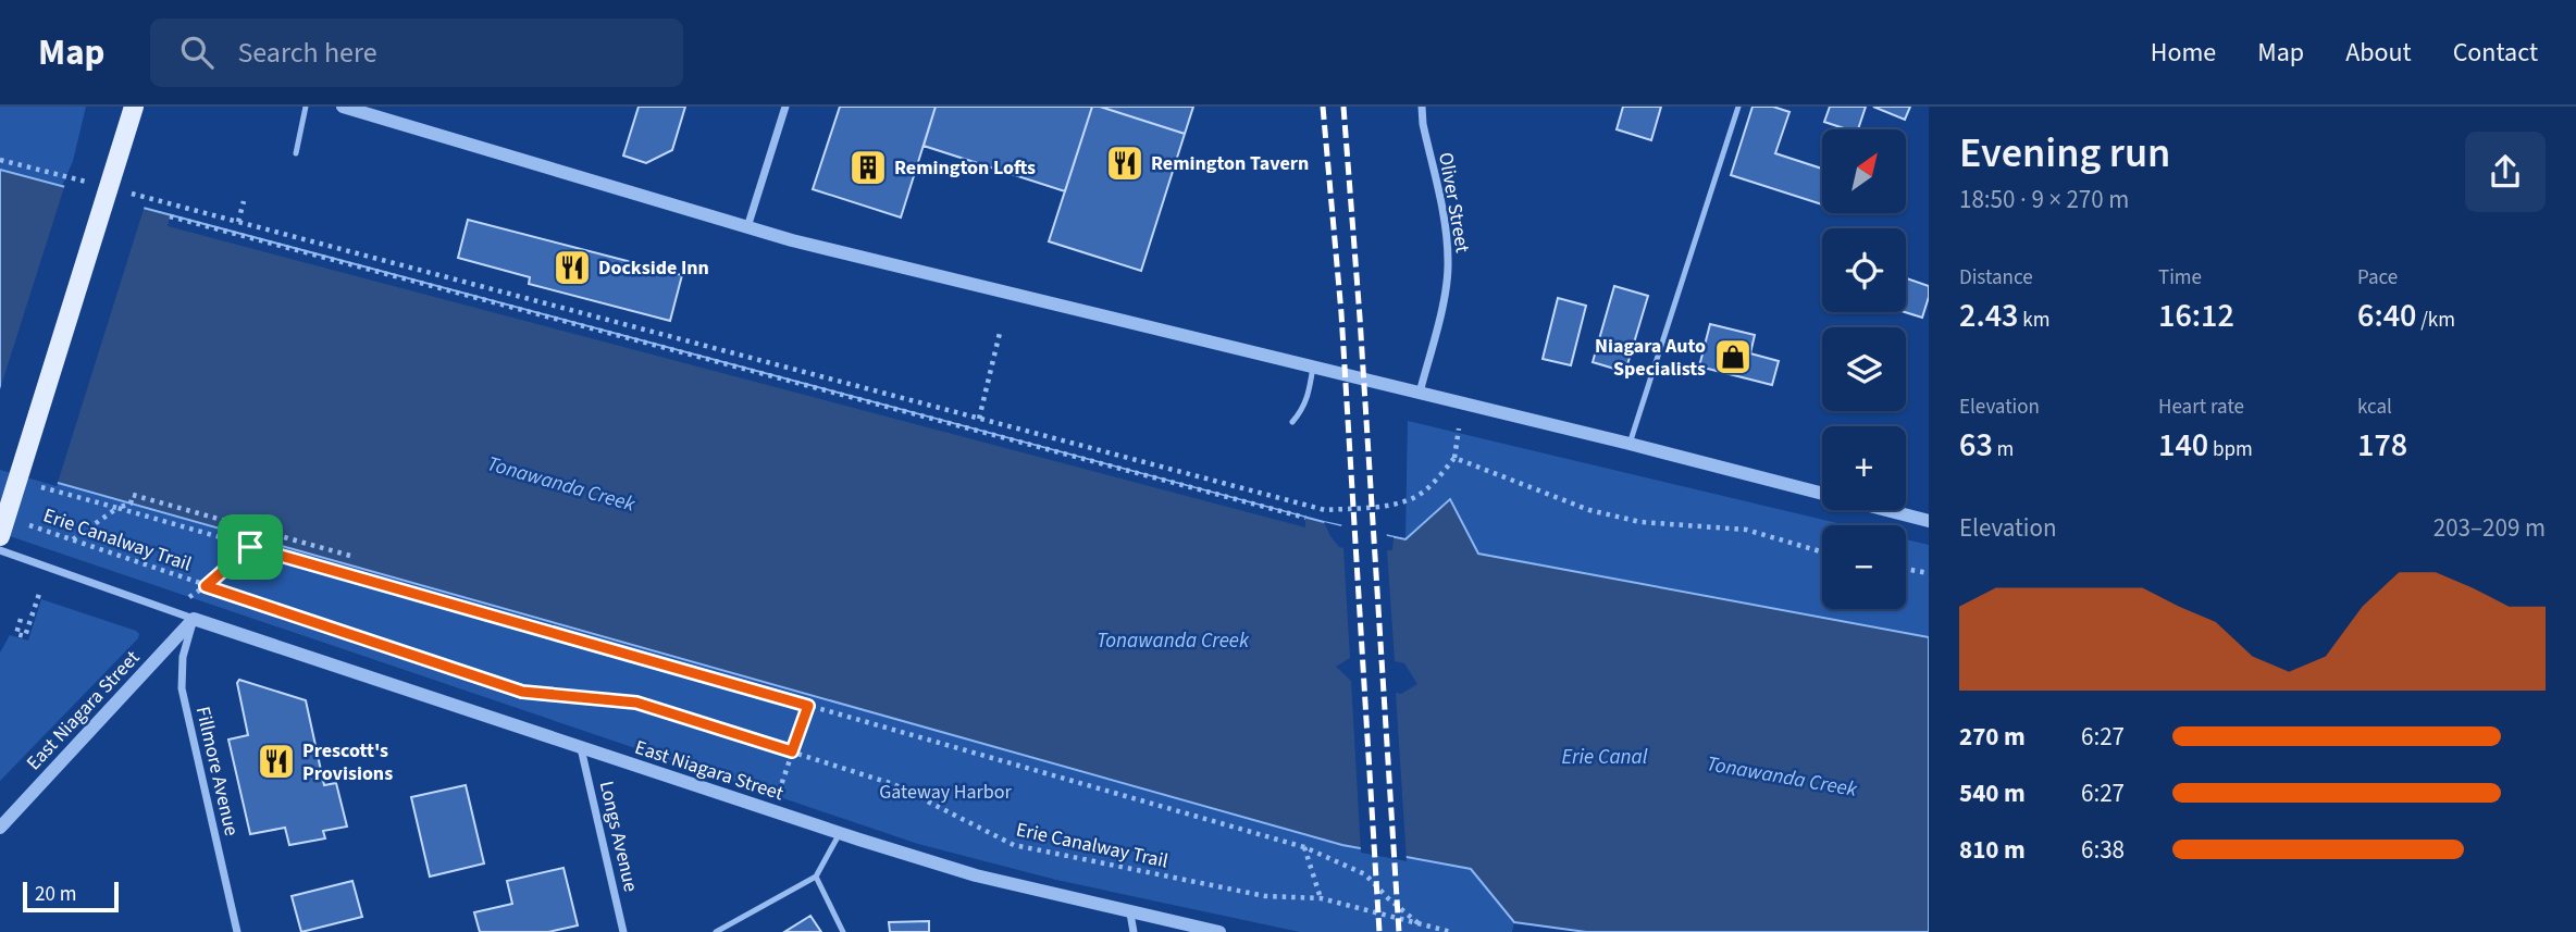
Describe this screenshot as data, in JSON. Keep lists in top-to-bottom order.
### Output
{
  "streets": {
    "street": [
      "Oliver Street",
      "East Niagara Street",
      "Fillmore Avenue",
      "Longs Avenue"
    ],
    "path": ["Erie Canalway Trail"]
  },
  "crossings": [
    ["East Niagara Street", "Fillmore Avenue"],
    ["East Niagara Street", "Longs Avenue"]
  ],
  "water": ["Tonawanda Creek", "Erie Canal"],
  "parks": ["Gateway Harbor"],
  "places": {
    "restaurant": ["Remington Tavern", "Dockside Inn", "Prescott's Provisions"],
    "building": ["Remington Lofts"],
    "shop": ["Niagara Auto Specialists"]
  },
  "scale_bar": "20 m",
  "north": "top right",
  "page": {
    "header": "Map",
    "search": "Search here",
    "nav": [
      "Home",
      "Map",
      "About",
      "Contact"
    ],
    "heading": ["Evening run", "18:50 · 9 × 270 m"],
    "map_buttons": ["+", "−"],
    "stats": [
      ["Distance", "2.43 km"],
      ["Time", "16:12"],
      ["Pace", "6:40 /km"],
      ["Elevation", "63 m"],
      ["Heart rate", "140 bpm"],
      ["kcal", "178"]
    ],
    "chart": ["Elevation", "203–209 m"],
    "list": [
      {
        "name": "270 m",
        "note": "6:27"
      },
      {
        "name": "540 m",
        "note": "6:27"
      },
      {
        "name": "810 m",
        "note": "6:38"
      }
    ],
    "scale": "20 m"
  }
}
